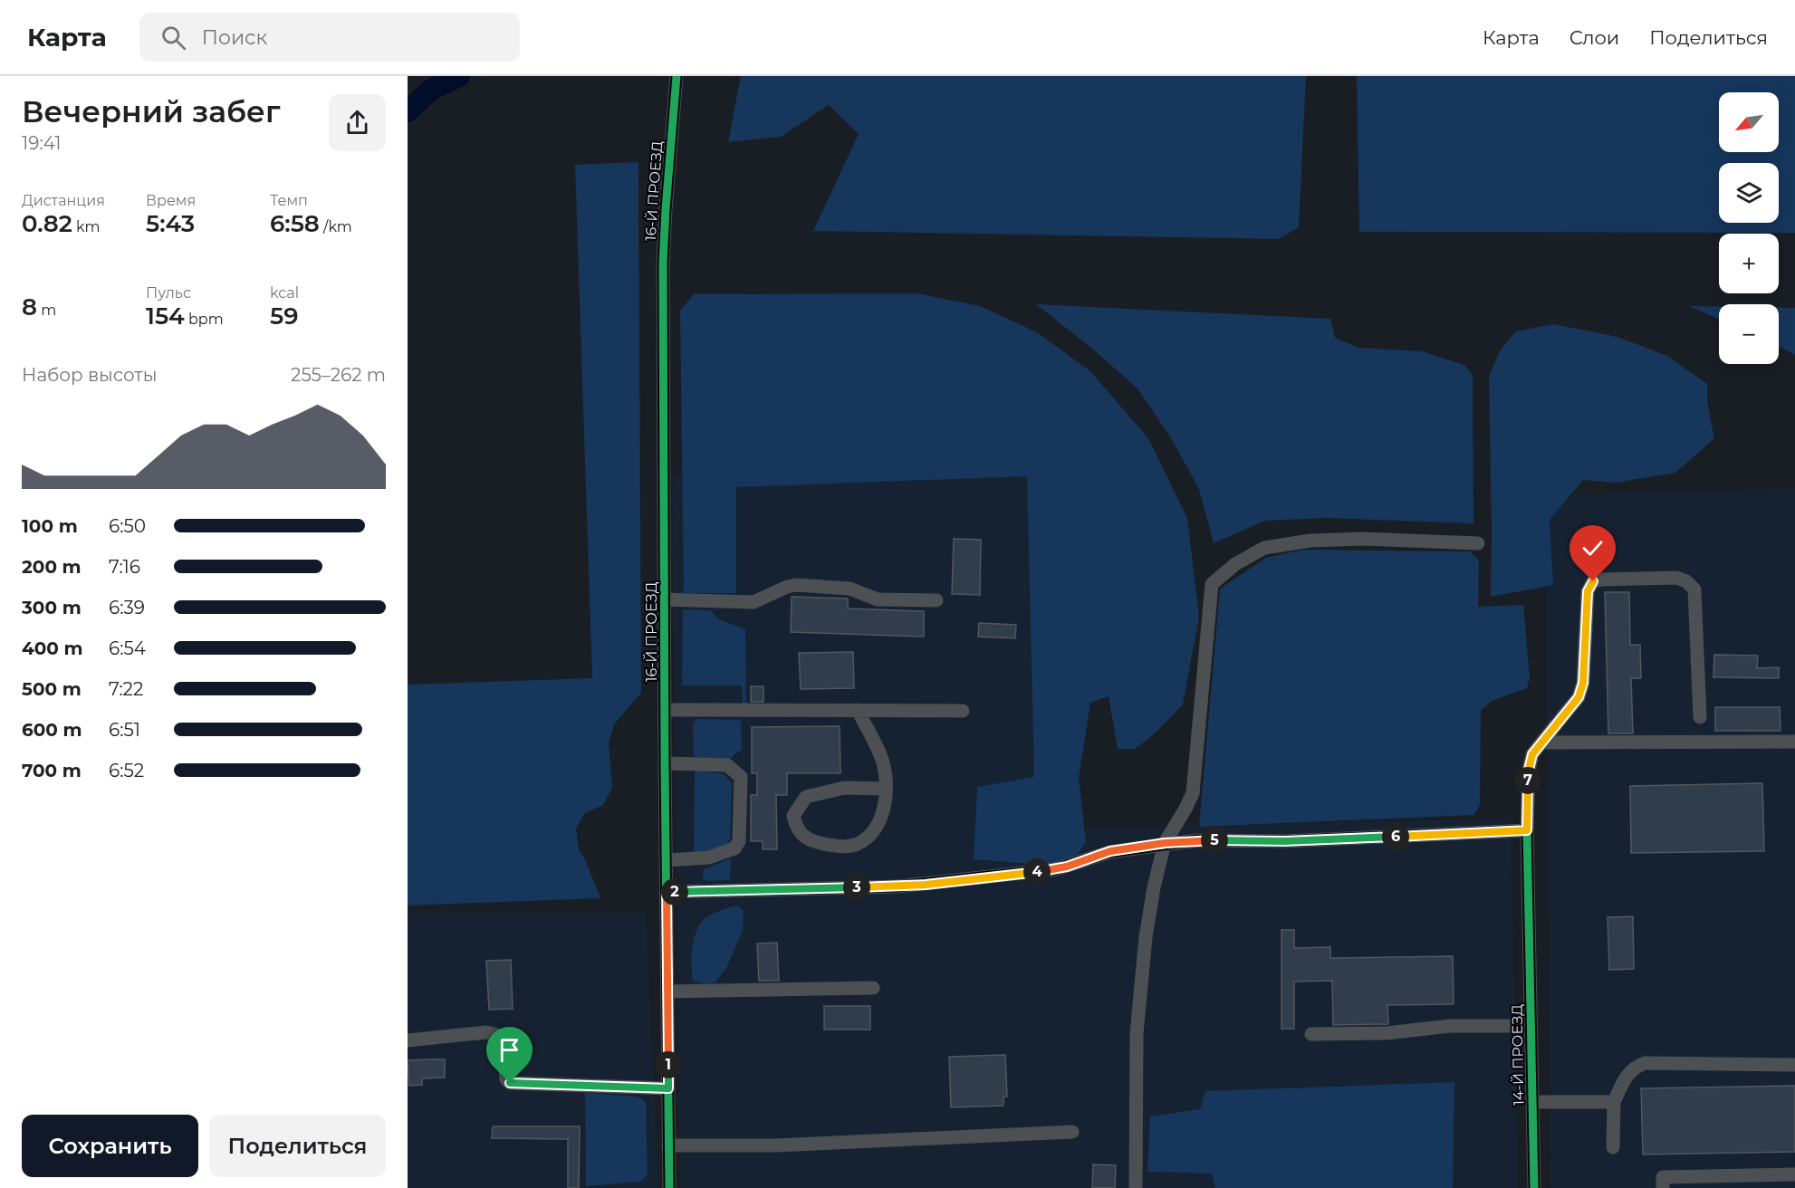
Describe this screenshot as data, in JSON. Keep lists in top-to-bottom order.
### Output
{
  "streets": {
    "street": ["16-Й ПРОЕЗД", "14-Й ПРОЕЗД"]
  },
  "north": "bottom left",
  "page": {
    "header": "Карта",
    "search": "Поиск",
    "nav": ["Карта", "Слои", "Поделиться"],
    "heading": ["Вечерний забег", "19:41"],
    "map_buttons": ["+", "−"],
    "stats": [
      ["Дистанция", "0.82 km"],
      ["Время", "5:43"],
      ["Темп", "6:58 /km"],
      ["8 m"],
      ["Пульс", "154 bpm"],
      ["kcal", "59"]
    ],
    "chart": ["Набор высоты", "255–262 m"],
    "list": [
      {
        "name": "100 m",
        "note": "6:50"
      },
      {
        "name": "200 m",
        "note": "7:16"
      },
      {
        "name": "300 m",
        "note": "6:39"
      },
      {
        "name": "400 m",
        "note": "6:54"
      },
      {
        "name": "500 m",
        "note": "7:22"
      },
      {
        "name": "600 m",
        "note": "6:51"
      },
      {
        "name": "700 m",
        "note": "6:52"
      }
    ],
    "pins": [
      "7",
      "6",
      "5",
      "4",
      "3",
      "2",
      "1"
    ],
    "buttons": ["Сохранить", "Поделиться"]
  }
}
